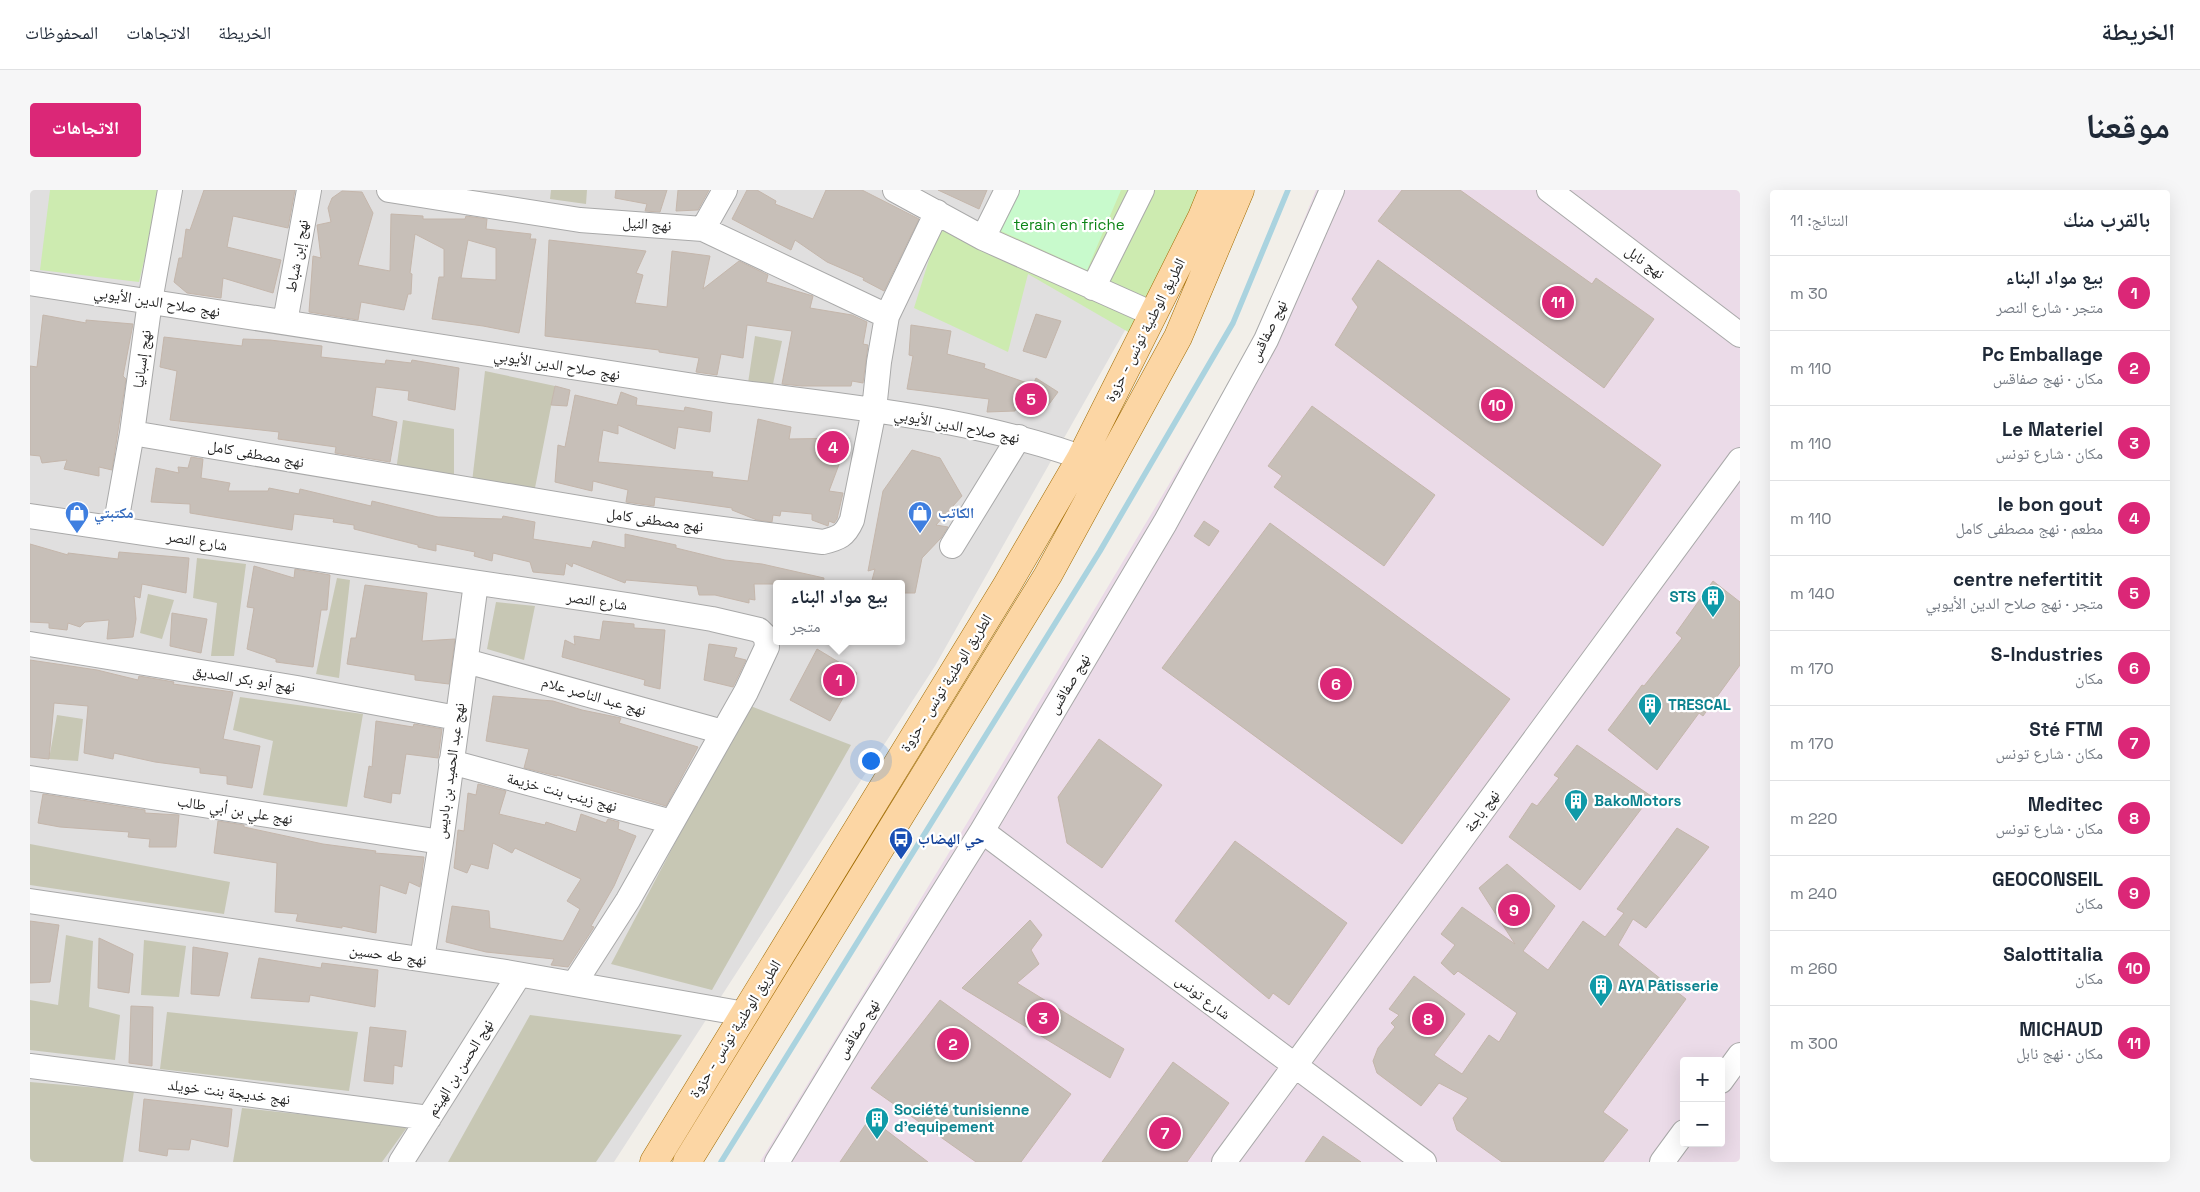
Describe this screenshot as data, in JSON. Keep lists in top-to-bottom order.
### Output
{
  "streets": {
    "main road": ["الطريق الوطنية تونس - حزوة"],
    "street": [
      "نهج النيل",
      "نهج إبن شباط",
      "نهج نابل",
      "نهج صلاح الدين الأيوبي",
      "نهج صفاقس",
      "نهج إسبانيا",
      "نهج مصطفى كامل",
      "شارع النصر",
      "نهج أبو بكر الصديق",
      "نهج عبد الناصر علام",
      "نهج عبد الحميد بن باديس",
      "نهج زينب بنت خزيمة",
      "نهج علي بن أبي طالب",
      "نهج باجة",
      "نهج طه حسين",
      "شارع تونس",
      "نهج الحسن بن الهيثم",
      "نهج خديجة بنت خويلد"
    ]
  },
  "crossings": [
    ["نهج النيل", "نهج مصطفى كامل"],
    ["نهج إبن شباط", "نهج صلاح الدين الأيوبي"],
    ["نهج صلاح الدين الأيوبي", "الطريق الوطنية تونس - حزوة"],
    ["نهج صلاح الدين الأيوبي", "نهج إسبانيا"],
    ["نهج صلاح الدين الأيوبي", "نهج مصطفى كامل"],
    ["الطريق الوطنية تونس - حزوة", "نهج طه حسين"],
    ["نهج صفاقس", "شارع تونس"],
    ["نهج إسبانيا", "نهج مصطفى كامل"],
    ["نهج إسبانيا", "شارع النصر"],
    ["شارع النصر", "نهج عبد الناصر علام"],
    ["شارع النصر", "نهج عبد الحميد بن باديس"],
    ["شارع النصر", "نهج زينب بنت خزيمة"],
    ["شارع النصر", "نهج طه حسين"],
    ["نهج أبو بكر الصديق", "نهج عبد الحميد بن باديس"],
    ["نهج عبد الناصر علام", "نهج عبد الحميد بن باديس"],
    ["نهج عبد الحميد بن باديس", "نهج زينب بنت خزيمة"],
    ["نهج عبد الحميد بن باديس", "نهج علي بن أبي طالب"],
    ["نهج عبد الحميد بن باديس", "نهج طه حسين"],
    ["نهج باجة", "شارع تونس"],
    ["نهج طه حسين", "نهج الحسن بن الهيثم"],
    ["نهج الحسن بن الهيثم", "نهج خديجة بنت خويلد"]
  ],
  "parks": ["terain en friche"],
  "places": {
    "shop": ["مكتبتي", "الكاتب"],
    "building": [
      "STS",
      "TRESCAL",
      "BakoMotors",
      "AYA Pâtisserie",
      "Société tunisienne d'equipement"
    ],
    "bus stop": ["حي الهضاب"]
  },
  "page": {
    "header": "الخريطة",
    "nav": ["الخريطة", "الاتجاهات", "المحفوظات"],
    "title": "موقعنا",
    "buttons": "الاتجاهات",
    "heading": ["بالقرب منك", "النتائج: 11"],
    "list": [
      {
        "mark": "1",
        "name": "بيع مواد البناء",
        "note": "متجر · شارع النصر",
        "value": "30 m"
      },
      {
        "mark": "2",
        "name": "Pc Emballage",
        "note": "مكان · نهج صفاقس",
        "value": "110 m"
      },
      {
        "mark": "3",
        "name": "Le Materiel",
        "note": "مكان · شارع تونس",
        "value": "110 m"
      },
      {
        "mark": "4",
        "name": "le bon gout",
        "note": "مطعم · نهج مصطفى كامل",
        "value": "110 m"
      },
      {
        "mark": "5",
        "name": "centre nefertitit",
        "note": "متجر · نهج صلاح الدين الأيوبي",
        "value": "140 m"
      },
      {
        "mark": "6",
        "name": "S-Industries",
        "note": "مكان",
        "value": "170 m"
      },
      {
        "mark": "7",
        "name": "Sté FTM",
        "note": "مكان · شارع تونس",
        "value": "170 m"
      },
      {
        "mark": "8",
        "name": "Meditec",
        "note": "مكان · شارع تونس",
        "value": "220 m"
      },
      {
        "mark": "9",
        "name": "GEOCONSEIL",
        "note": "مكان",
        "value": "240 m"
      },
      {
        "mark": "10",
        "name": "Salottitalia",
        "note": "مكان",
        "value": "260 m"
      },
      {
        "mark": "11",
        "name": "MICHAUD",
        "note": "مكان · نهج نابل",
        "value": "300 m"
      }
    ],
    "pins": [
      "11",
      "5",
      "10",
      "4",
      "1",
      "6",
      "9",
      "3",
      "8",
      "2",
      "7"
    ],
    "popup": ["بيع مواد البناء", "متجر"],
    "map_buttons": ["+", "−"]
  }
}
